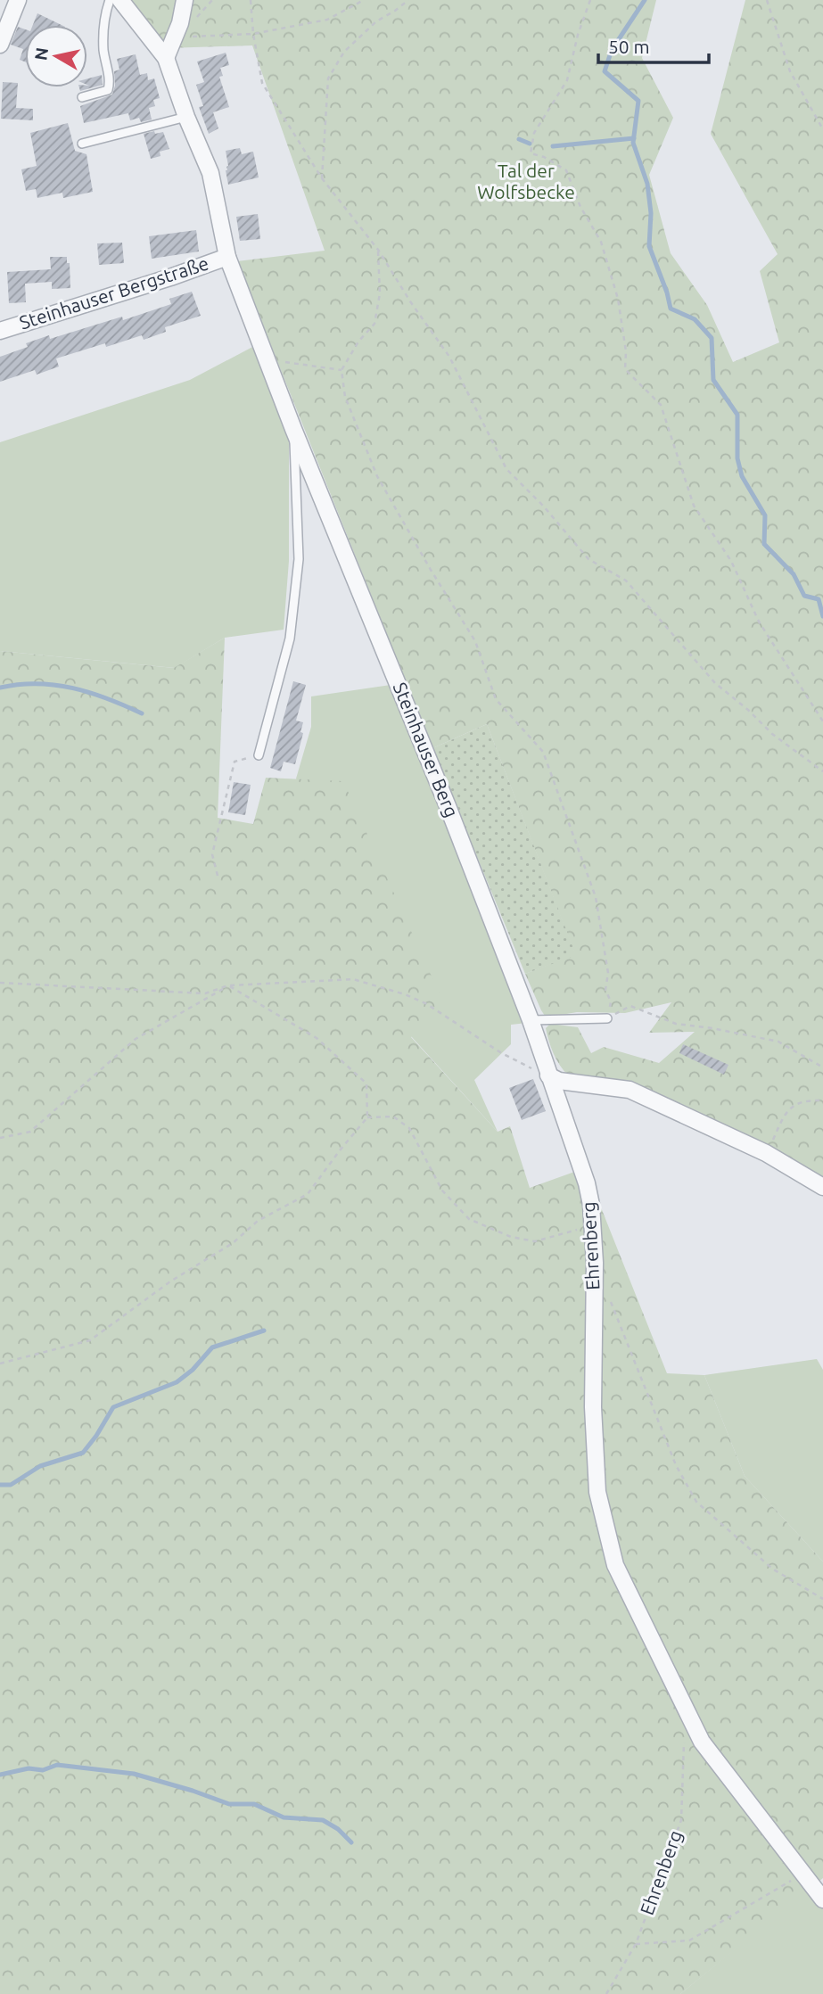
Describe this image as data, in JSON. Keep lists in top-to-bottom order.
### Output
{
  "streets": {
    "street": ["Steinhauser Bergstraße", "Steinhauser Berg", "Ehrenberg"]
  },
  "crossings": [
    ["Steinhauser Bergstraße", "Steinhauser Berg"],
    ["Steinhauser Berg", "Ehrenberg"]
  ],
  "parks": ["Tal der Wolfsbecke"],
  "scale_bar": "50 m",
  "north": "left"
}
